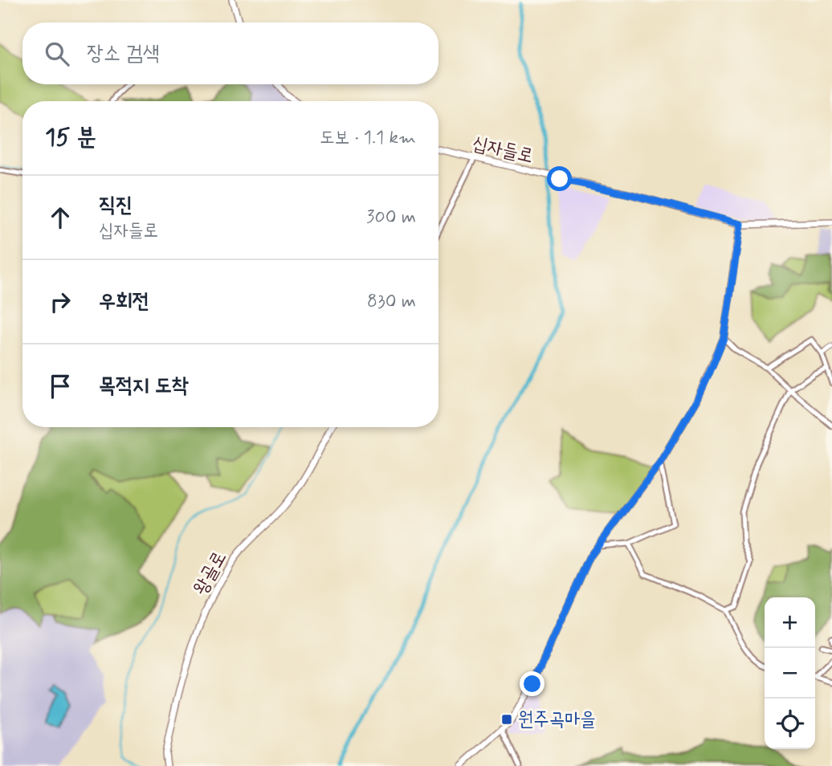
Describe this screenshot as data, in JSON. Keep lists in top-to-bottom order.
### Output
{
  "streets": {
    "street": ["십자들로", "왕골로"]
  },
  "places": {
    "transit": ["원주곡마을"]
  },
  "page": {
    "search": "장소 검색",
    "heading": ["15 분", "도보 · 1.1 km"],
    "list": [
      ["직진", "십자들로", "300 m"],
      ["우회전", "830 m"],
      "목적지 도착"
    ],
    "map_buttons": ["+", "−"]
  }
}
